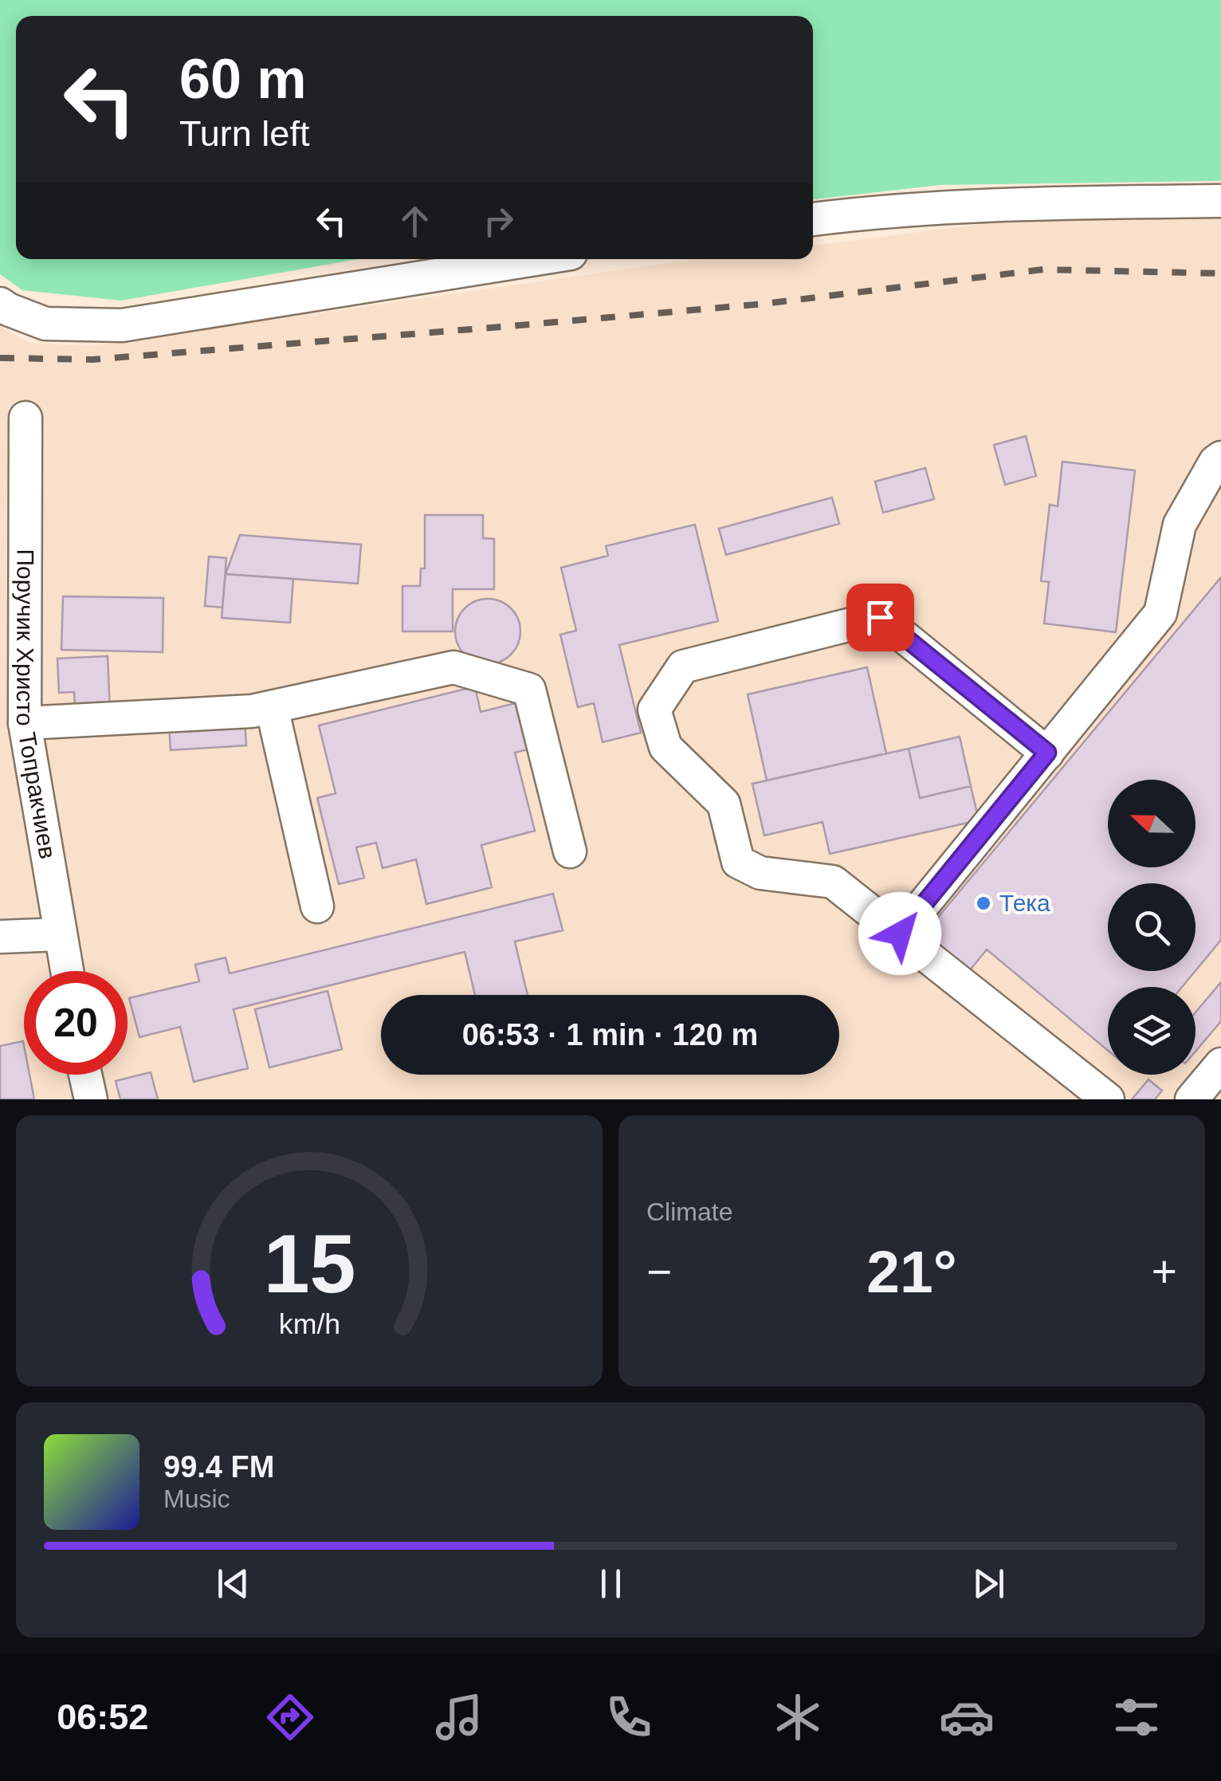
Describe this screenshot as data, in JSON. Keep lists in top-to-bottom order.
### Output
{
  "streets": {
    "street": ["Поручик Христо Топракчиев"]
  },
  "places": ["Тека"],
  "north": "left",
  "page": {
    "turn": ["60 m", "Turn left"],
    "limit": "20",
    "trip": "06:53 · 1 min · 120 m",
    "tile": "Climate",
    "heat": ["−", "21°", "+"],
    "song": ["99.4 FM", "Music"],
    "tabs": "06:52",
    "gauge": ["15", "km/h"]
  }
}
